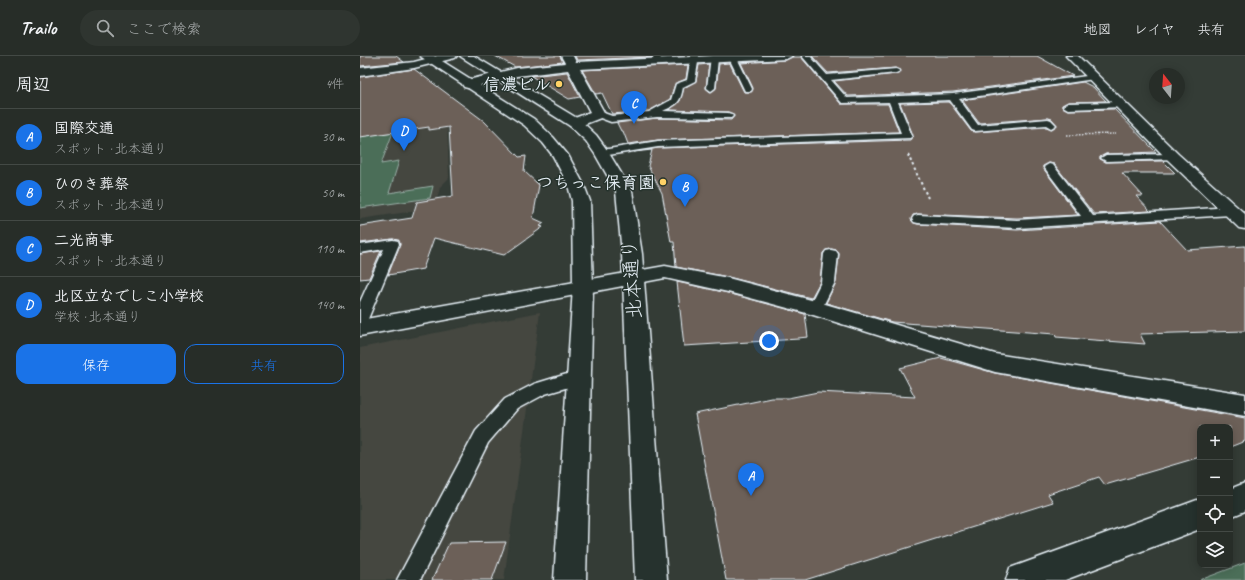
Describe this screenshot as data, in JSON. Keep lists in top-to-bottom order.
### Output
{
  "streets": {
    "main road": ["北本通り"]
  },
  "places": ["信濃ビル", "つちっこ保育園"],
  "north": "top",
  "page": {
    "header": "Trailo",
    "search": "ここで検索",
    "nav": ["地図", "レイヤ", "共有"],
    "heading": ["周辺", "4件"],
    "pins": [
      "C",
      "D",
      "B",
      "A"
    ],
    "list": [
      {
        "mark": "A",
        "name": "国際交通",
        "note": "スポット · 北本通り",
        "value": "30 m"
      },
      {
        "mark": "B",
        "name": "ひのき葬祭",
        "note": "スポット · 北本通り",
        "value": "50 m"
      },
      {
        "mark": "C",
        "name": "二光商事",
        "note": "スポット · 北本通り",
        "value": "110 m"
      },
      {
        "mark": "D",
        "name": "北区立なでしこ小学校",
        "note": "学校 · 北本通り",
        "value": "140 m"
      }
    ],
    "buttons": ["保存", "共有"],
    "map_buttons": ["+", "−"]
  }
}
